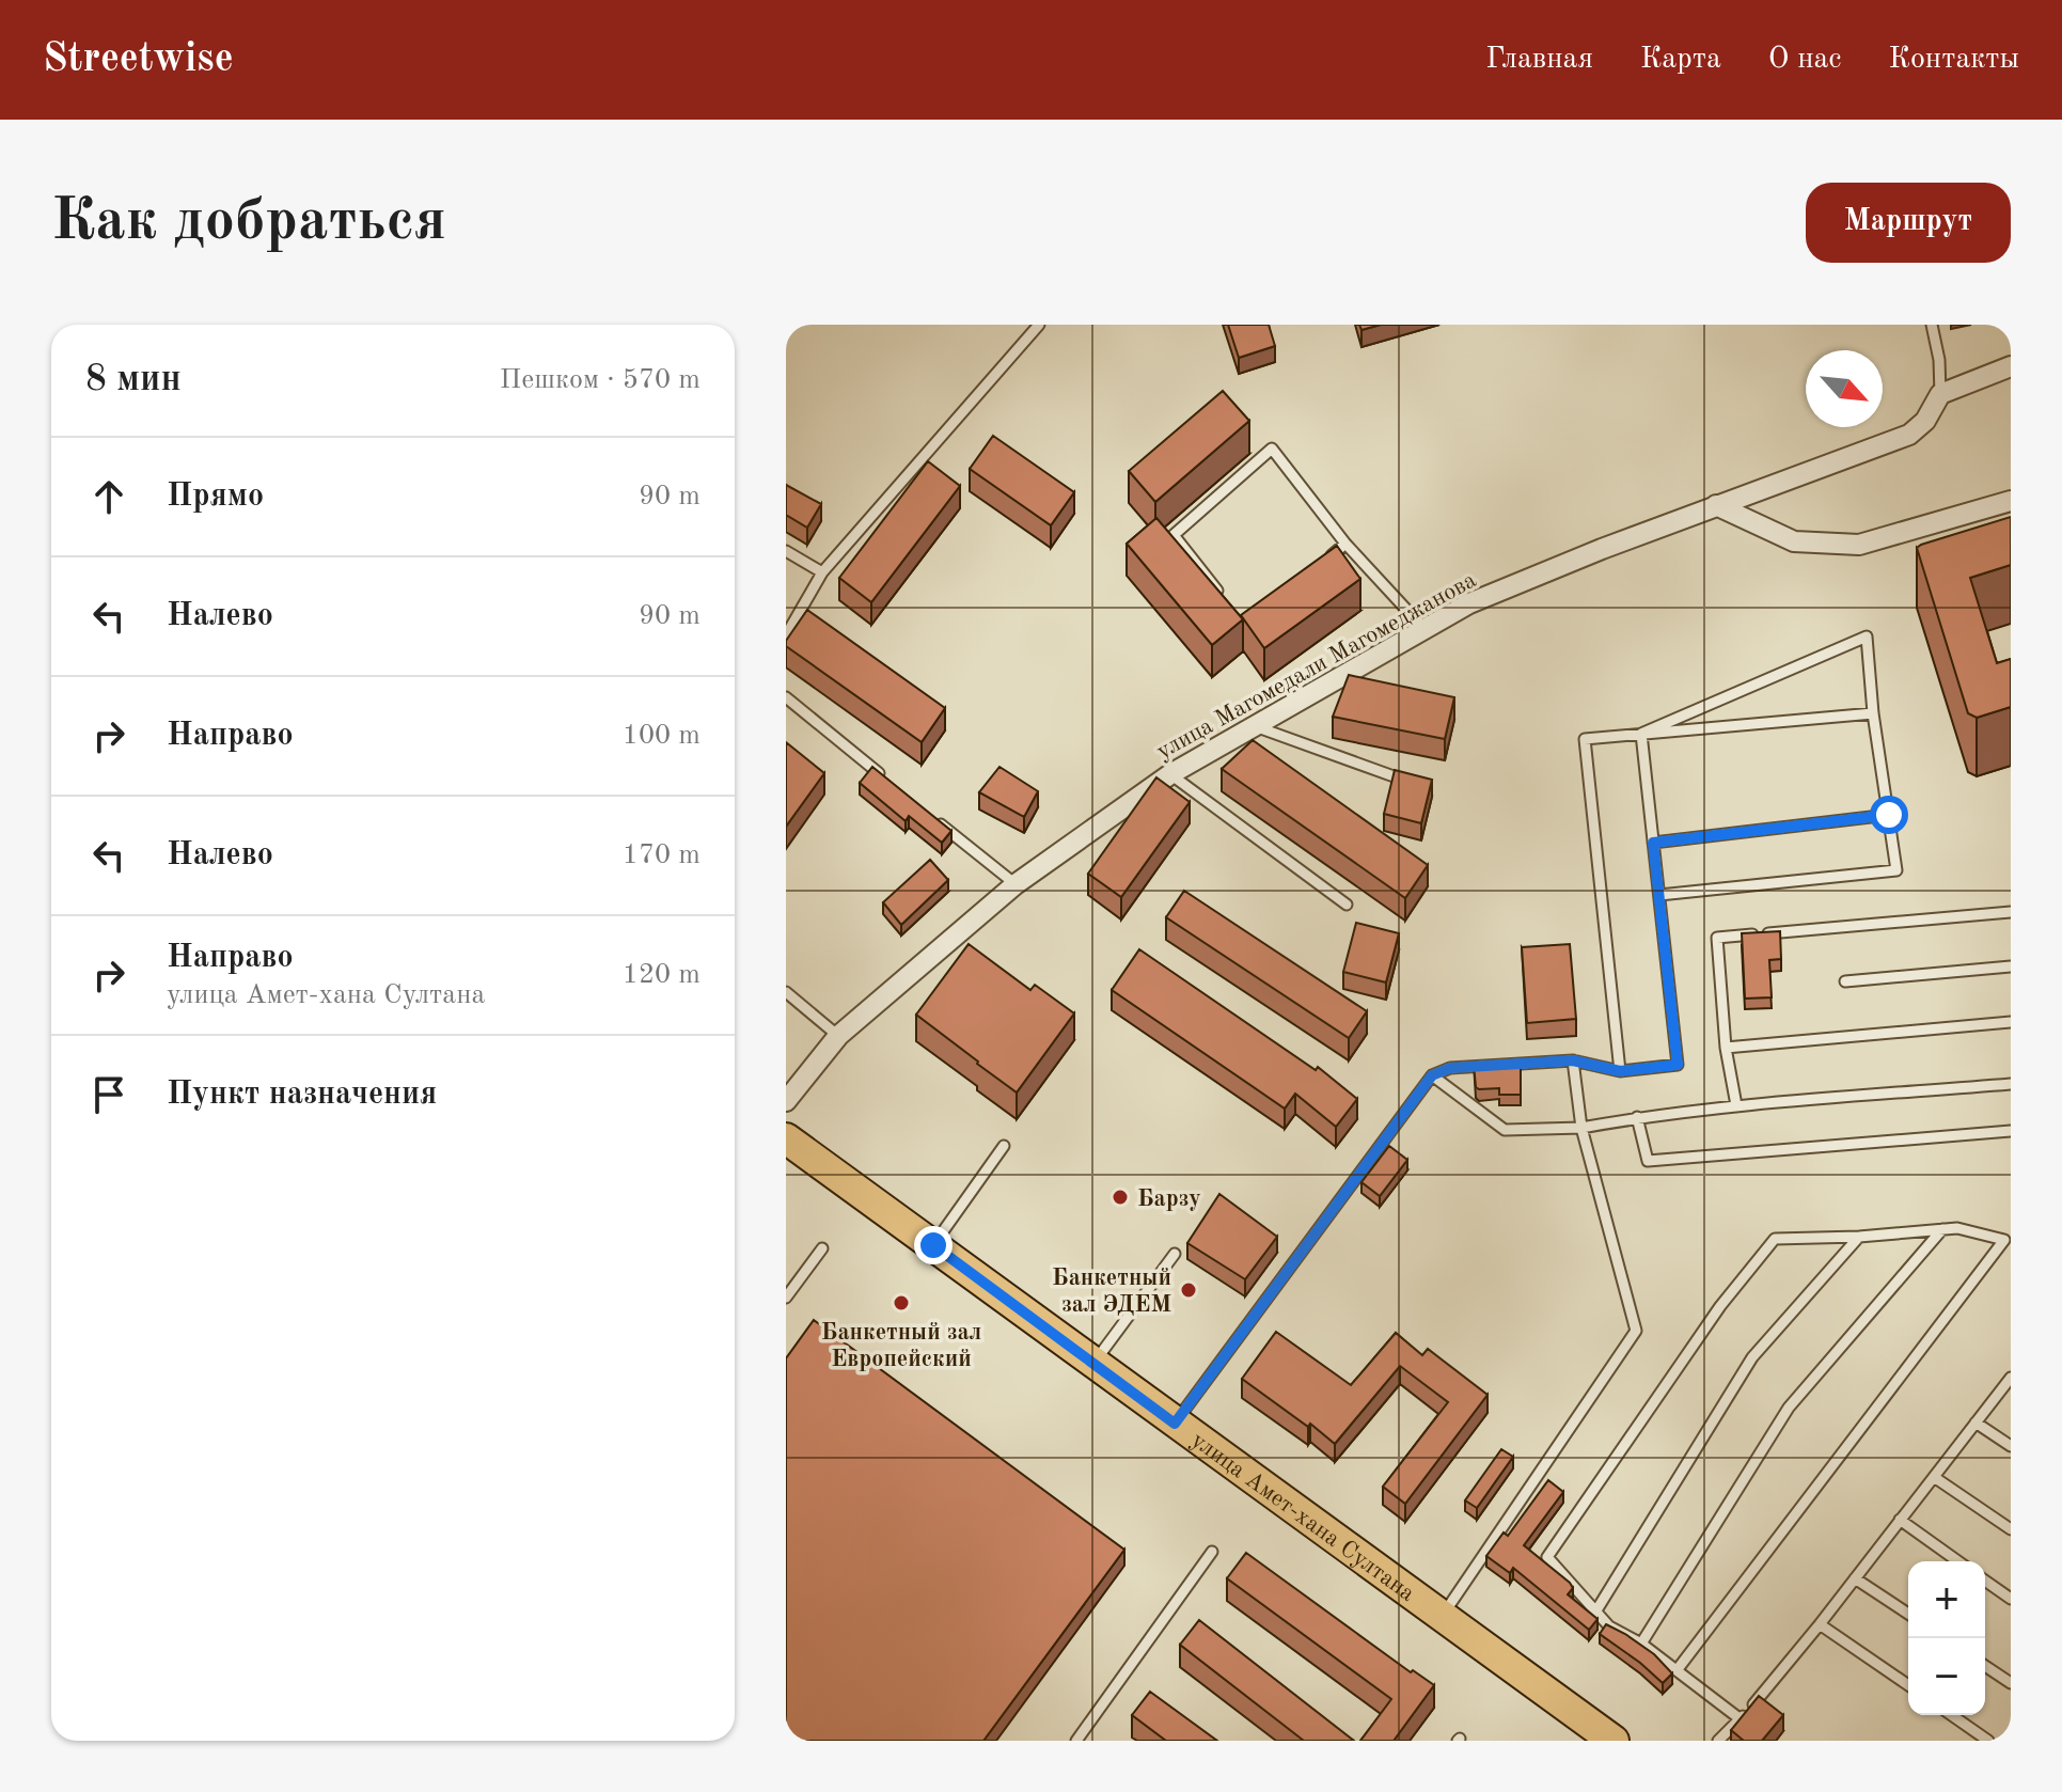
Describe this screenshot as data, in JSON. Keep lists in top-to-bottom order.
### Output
{
  "streets": {
    "main road": ["улица Амет-хана Султана"],
    "street": ["улица Магомедали Магомеджановa"]
  },
  "places": ["Барзу", "Банкетный зал ЭДЕМ", "Банкетный зал Европейский"],
  "north": "bottom right",
  "page": {
    "header": "Streetwise",
    "nav": [
      "Главная",
      "Карта",
      "О нас",
      "Контакты"
    ],
    "buttons": "Маршрут",
    "title": "Как добраться",
    "heading": ["8 мин", "Пешком · 570 m"],
    "list": [
      ["Прямо", "90 m"],
      ["Налево", "90 m"],
      ["Направо", "100 m"],
      ["Налево", "170 m"],
      ["Направо", "улица Амет-хана Султана", "120 m"],
      "Пункт назначения"
    ],
    "map_buttons": ["+", "−"]
  }
}
